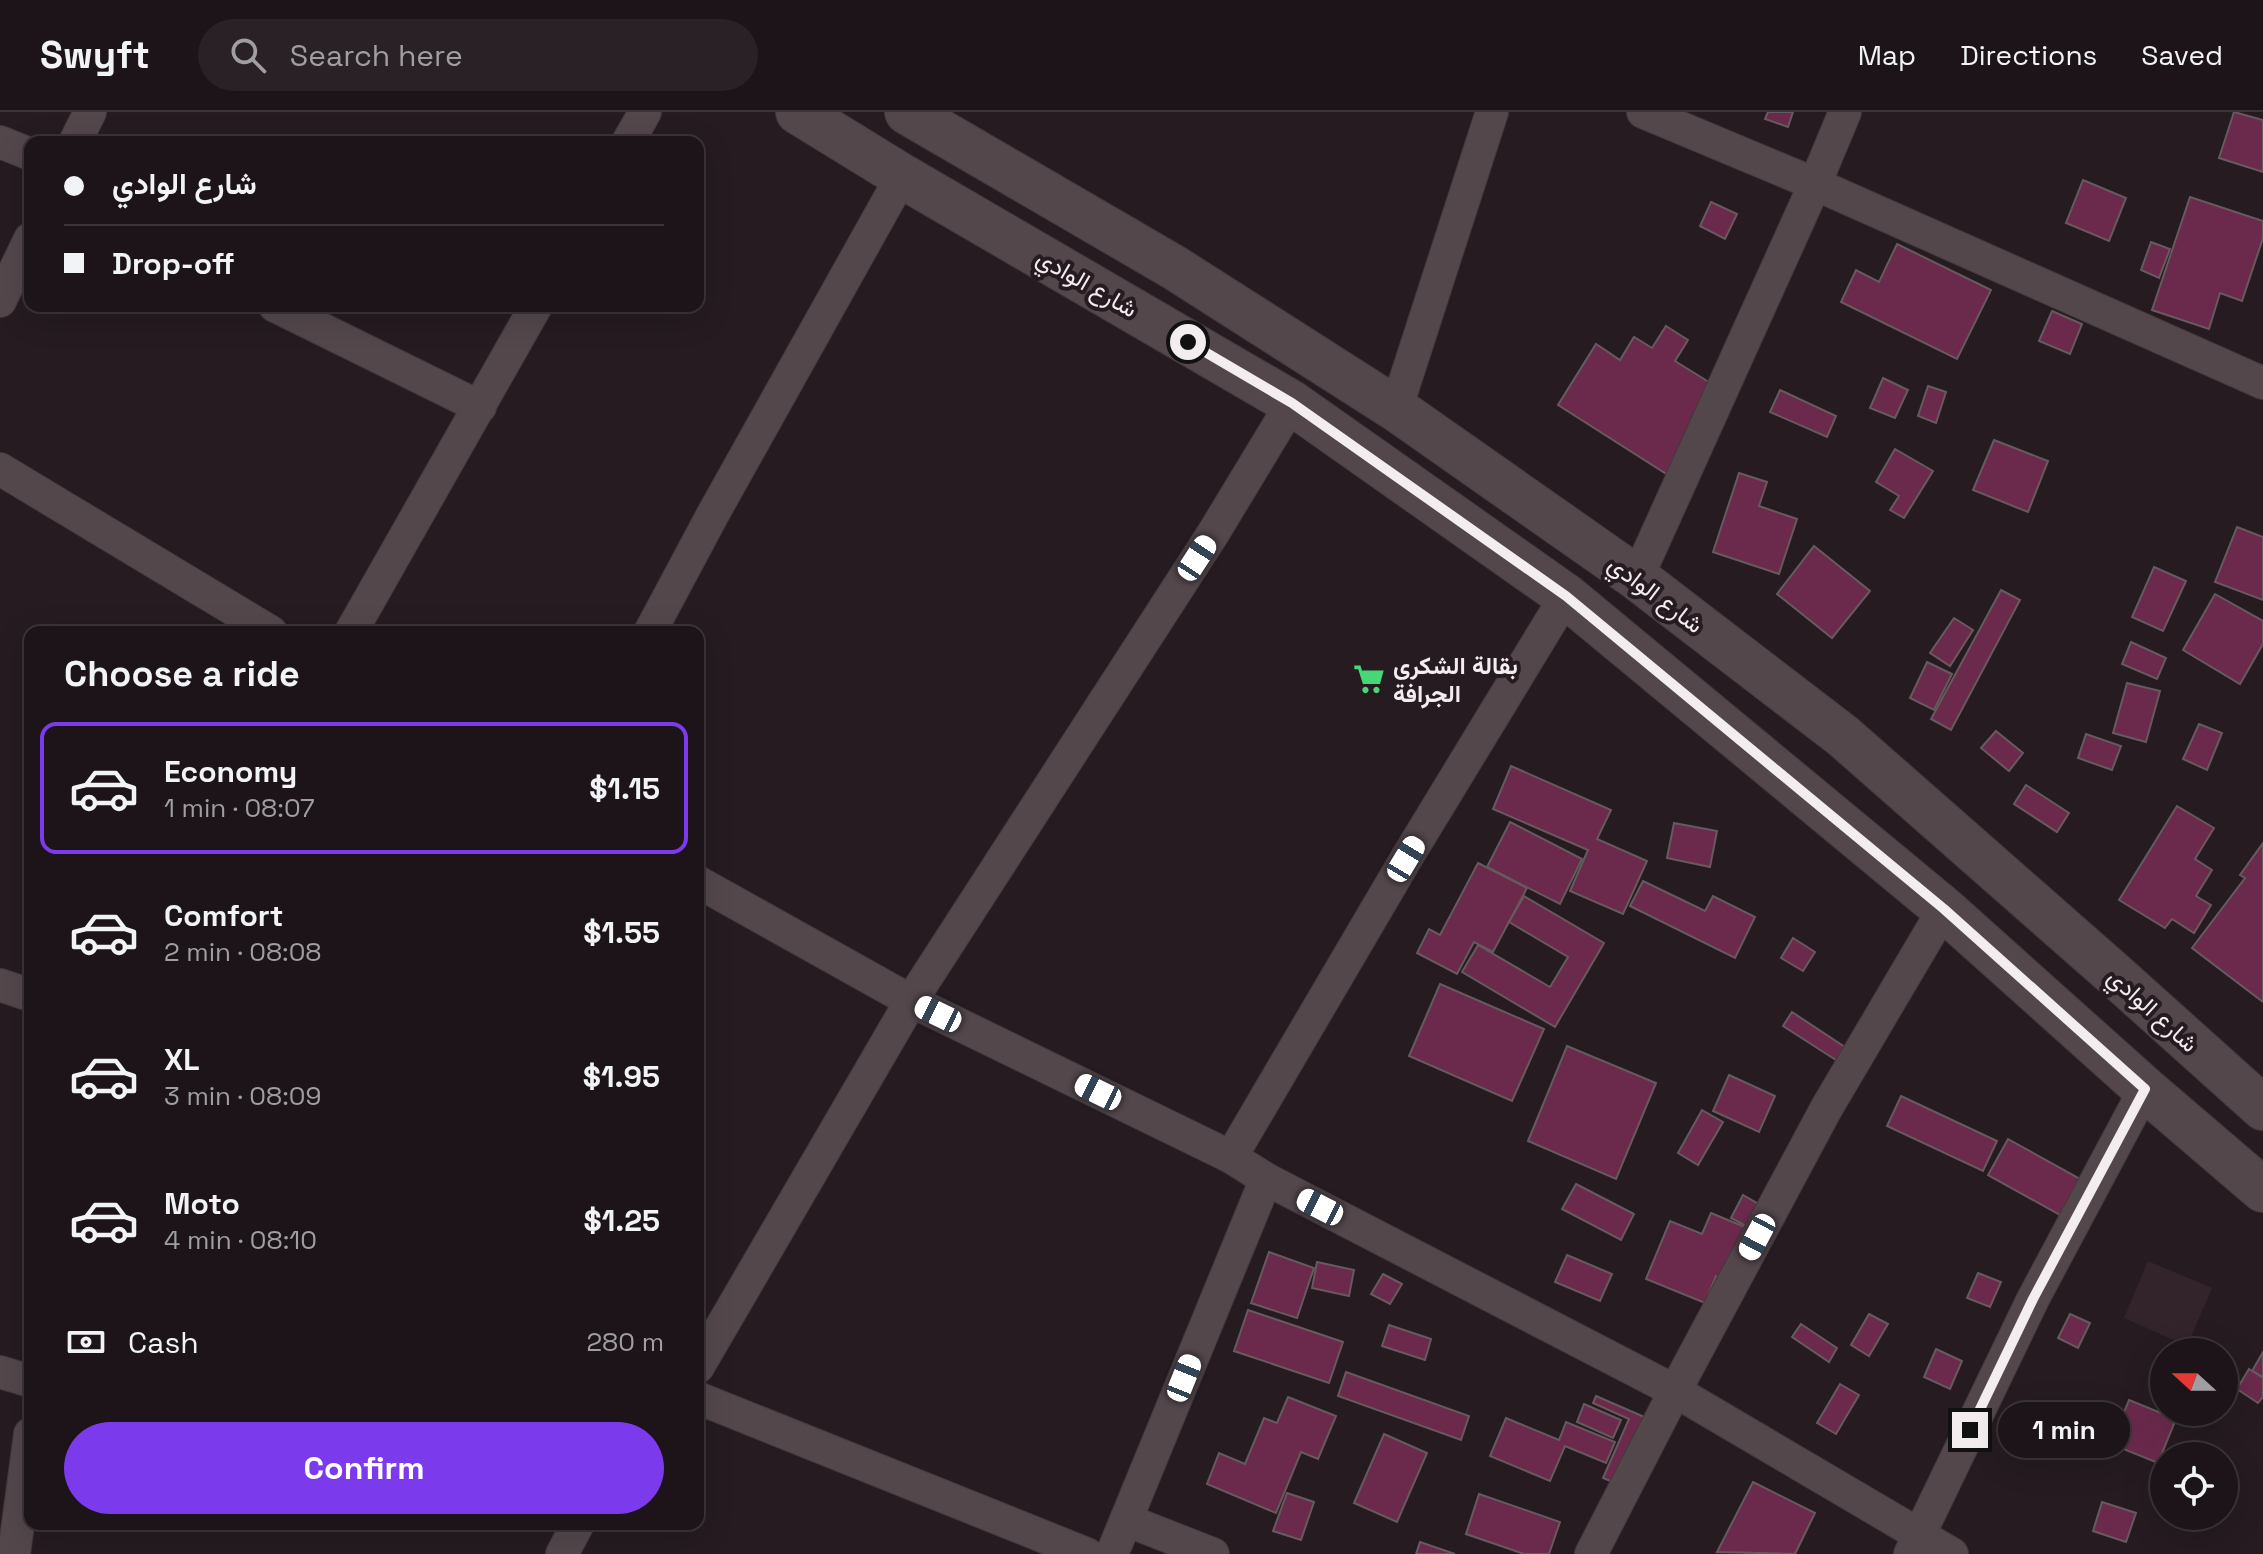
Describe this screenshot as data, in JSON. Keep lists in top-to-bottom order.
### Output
{
  "streets": {
    "main road": ["شارع الوادي"]
  },
  "places": {
    "supermarket": ["بقالة الشكري الجرافة"]
  },
  "north": "left",
  "page": {
    "header": "Swyft",
    "search": "Search here",
    "nav": ["Map", "Directions", "Saved"],
    "banner": ["شارع الوادي", "Drop-off"],
    "heading": "Choose a ride",
    "list": [
      {
        "name": "Economy",
        "note": "1 min · 08:07",
        "value": "$1.15"
      },
      {
        "name": "Comfort",
        "note": "2 min · 08:08",
        "value": "$1.55"
      },
      {
        "name": "XL",
        "note": "3 min · 08:09",
        "value": "$1.95"
      },
      {
        "name": "Moto",
        "note": "4 min · 08:10",
        "value": "$1.25"
      }
    ],
    "pay": ["Cash", "280 m"],
    "bubble": "1 min",
    "buttons": "Confirm"
  }
}
